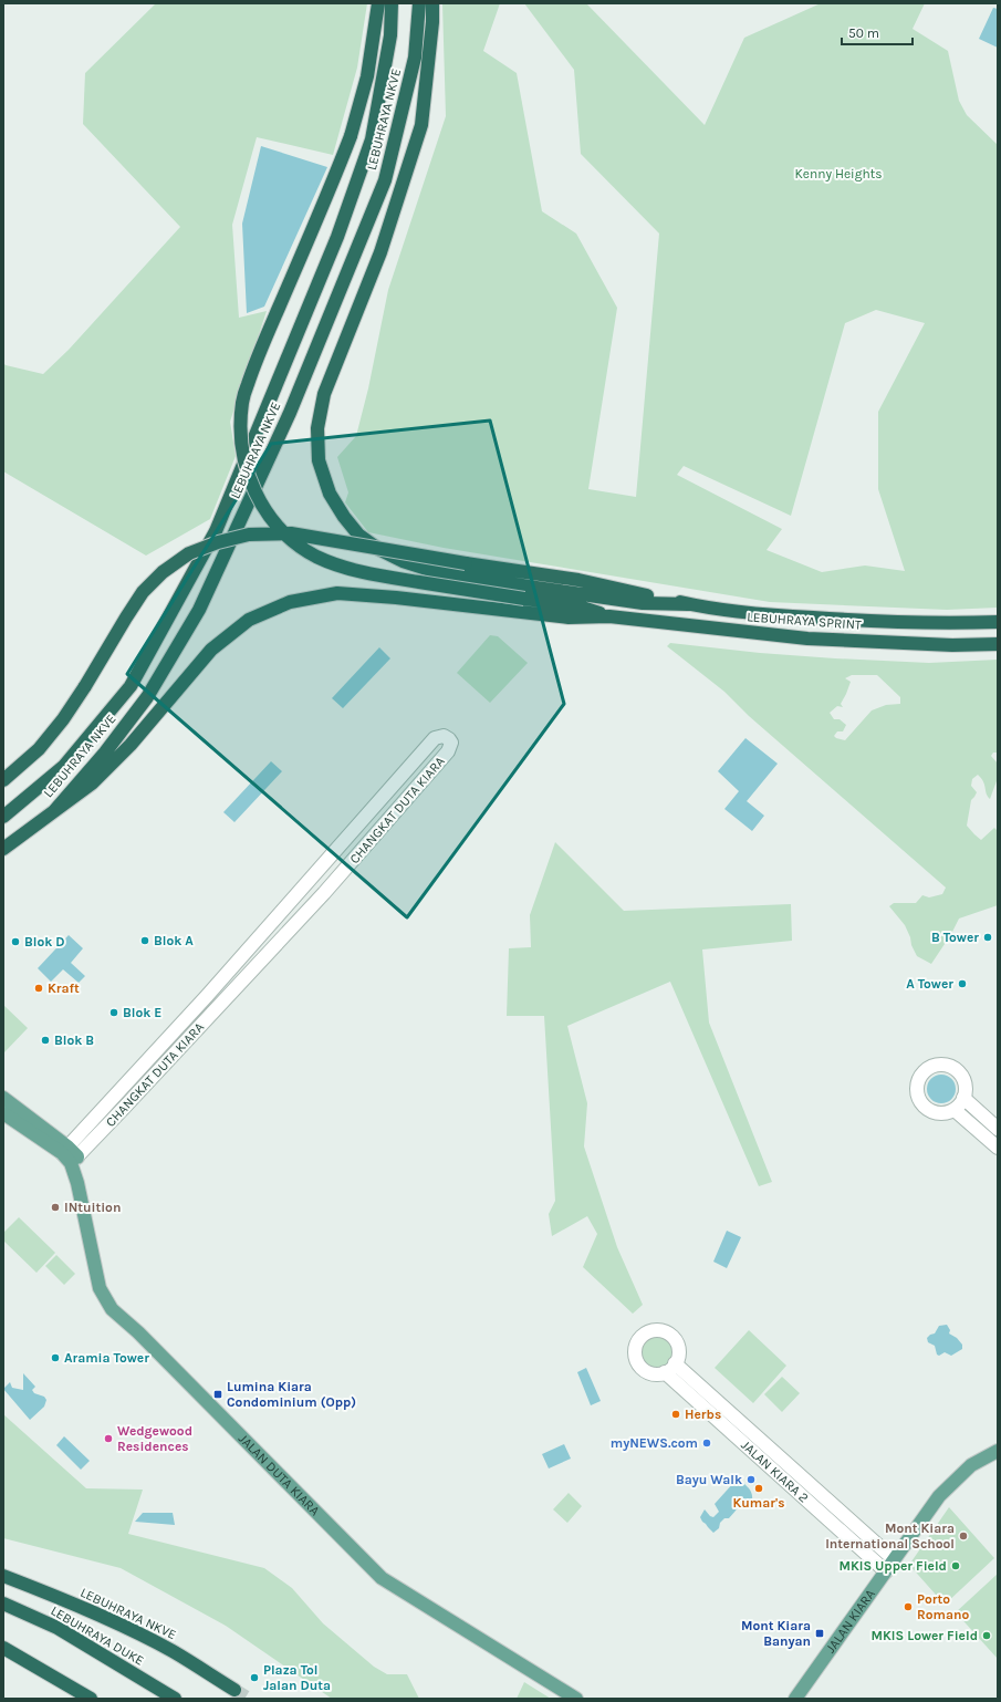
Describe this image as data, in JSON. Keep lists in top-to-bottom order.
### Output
{
  "streets": {
    "highway": ["LEBUHRAYA NKVE", "LEBUHRAYA SPRINT", "LEBUHRAYA DUKE"],
    "main road": ["JALAN DUTA KIARA", "JALAN KIARA"],
    "street": ["CHANGKAT DUTA KIARA", "JALAN KIARA 2"]
  },
  "crossings": [
    ["CHANGKAT DUTA KIARA", "JALAN DUTA KIARA"],
    ["JALAN KIARA 2", "JALAN KIARA"]
  ],
  "parks": ["Kenny Heights"],
  "places": {
    "other": [
      "B Tower",
      "Blok A",
      "Blok D",
      "A Tower",
      "Kraft",
      "Blok E",
      "Blok B",
      "INtuition",
      "Aramia Tower",
      "Herbs",
      "Wedgewood Residences",
      "myNEWS.com",
      "Bayu Walk",
      "Kumar's",
      "Mont Kiara International School",
      "MKIS Upper Field",
      "Porto Romano",
      "MKIS Lower Field",
      "Plaza Tol Jalan Duta"
    ],
    "transit": ["Lumina Kiara Condominium (Opp)", "Mont Kiara Banyan"]
  },
  "scale_bar": "50 m"
}
